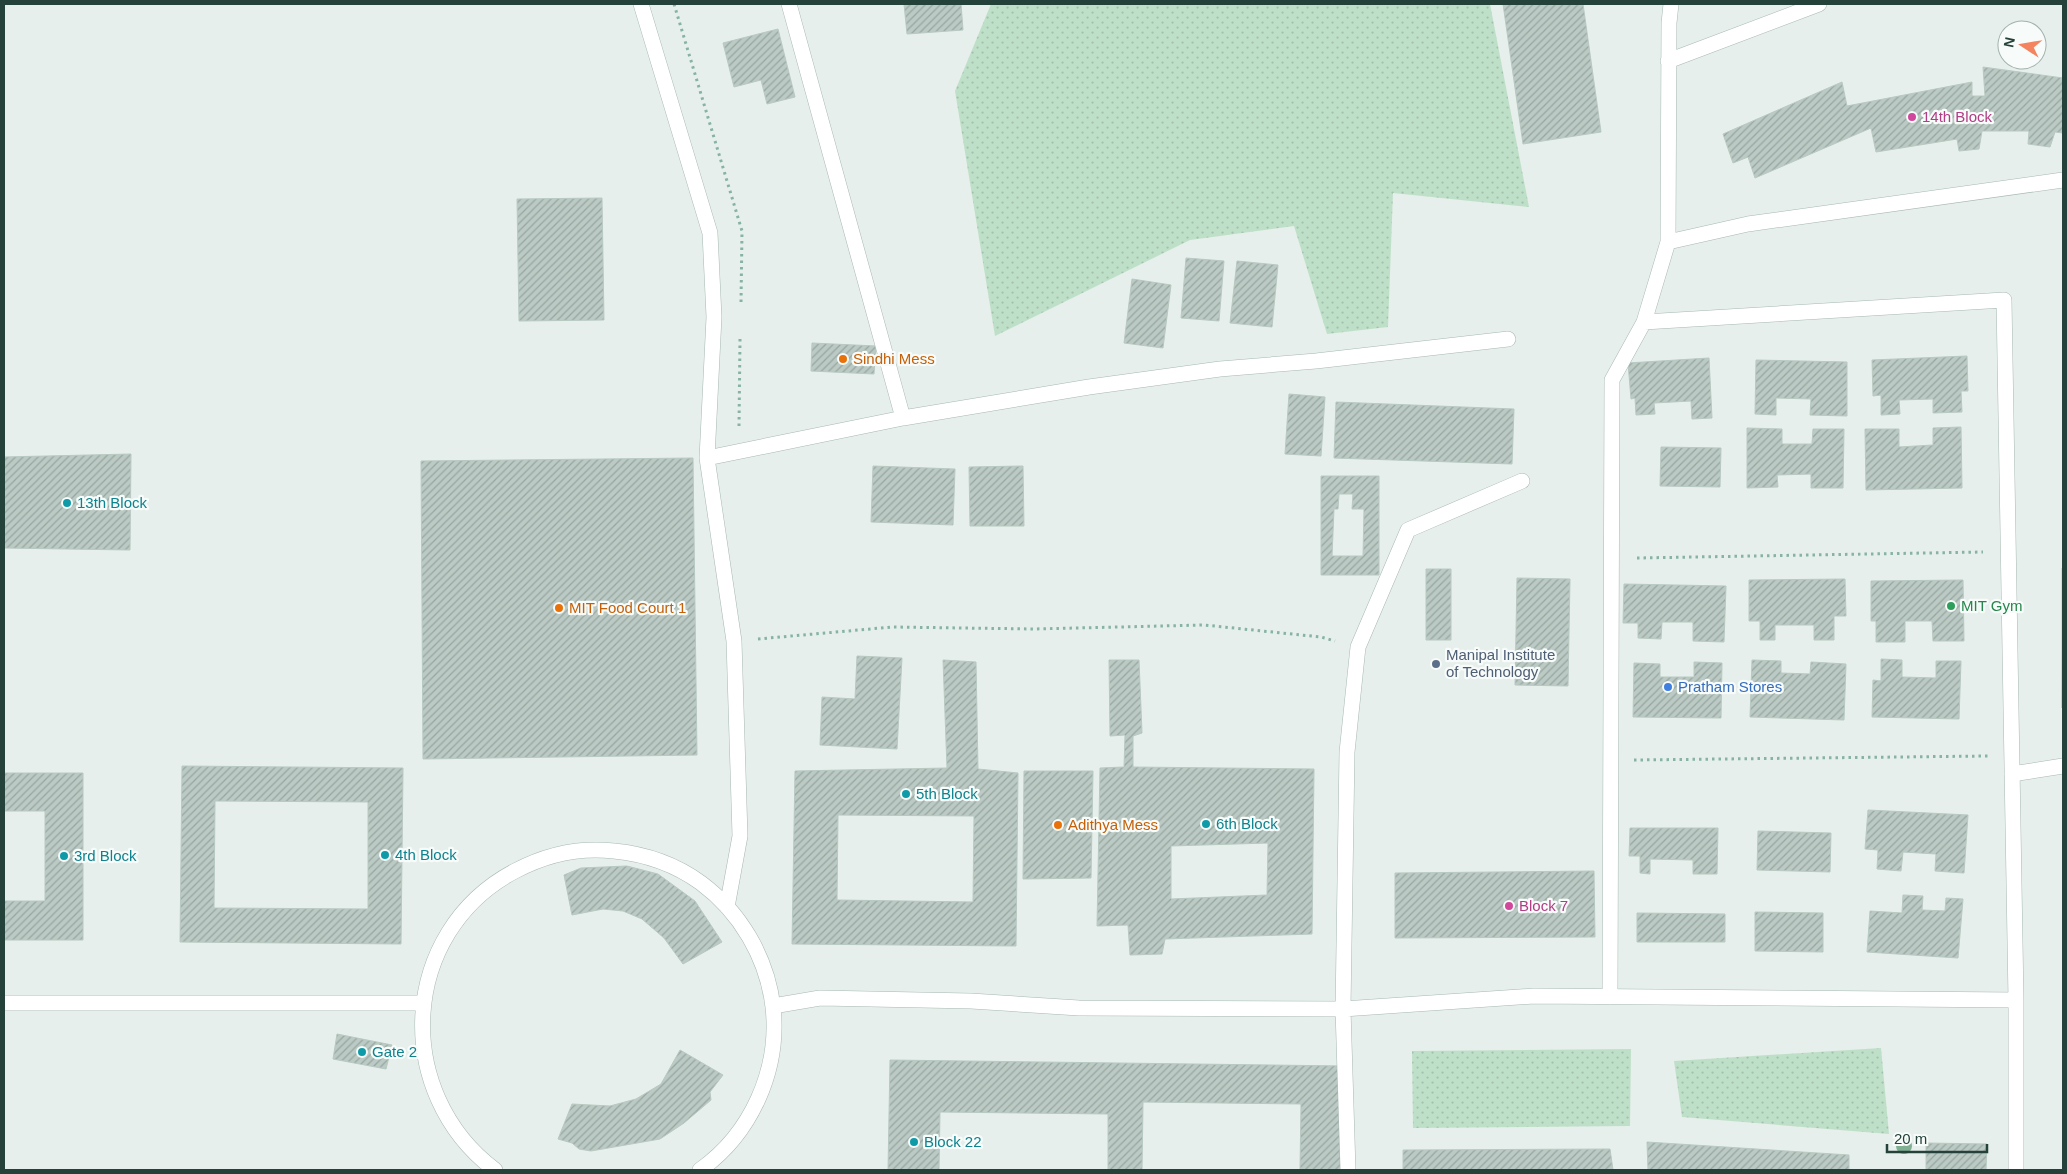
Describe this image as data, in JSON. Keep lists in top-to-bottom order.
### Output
{
  "places": [
    "14th Block",
    "Sindhi Mess",
    "13th Block",
    "MIT Gym",
    "MIT Food Court 1",
    "Manipal Institute of Technology",
    "Pratham Stores",
    "5th Block",
    "6th Block",
    "Adithya Mess",
    "4th Block",
    "3rd Block",
    "Block 7",
    "Gate 2",
    "Block 22"
  ],
  "scale_bar": "20 m",
  "north": "left"
}
